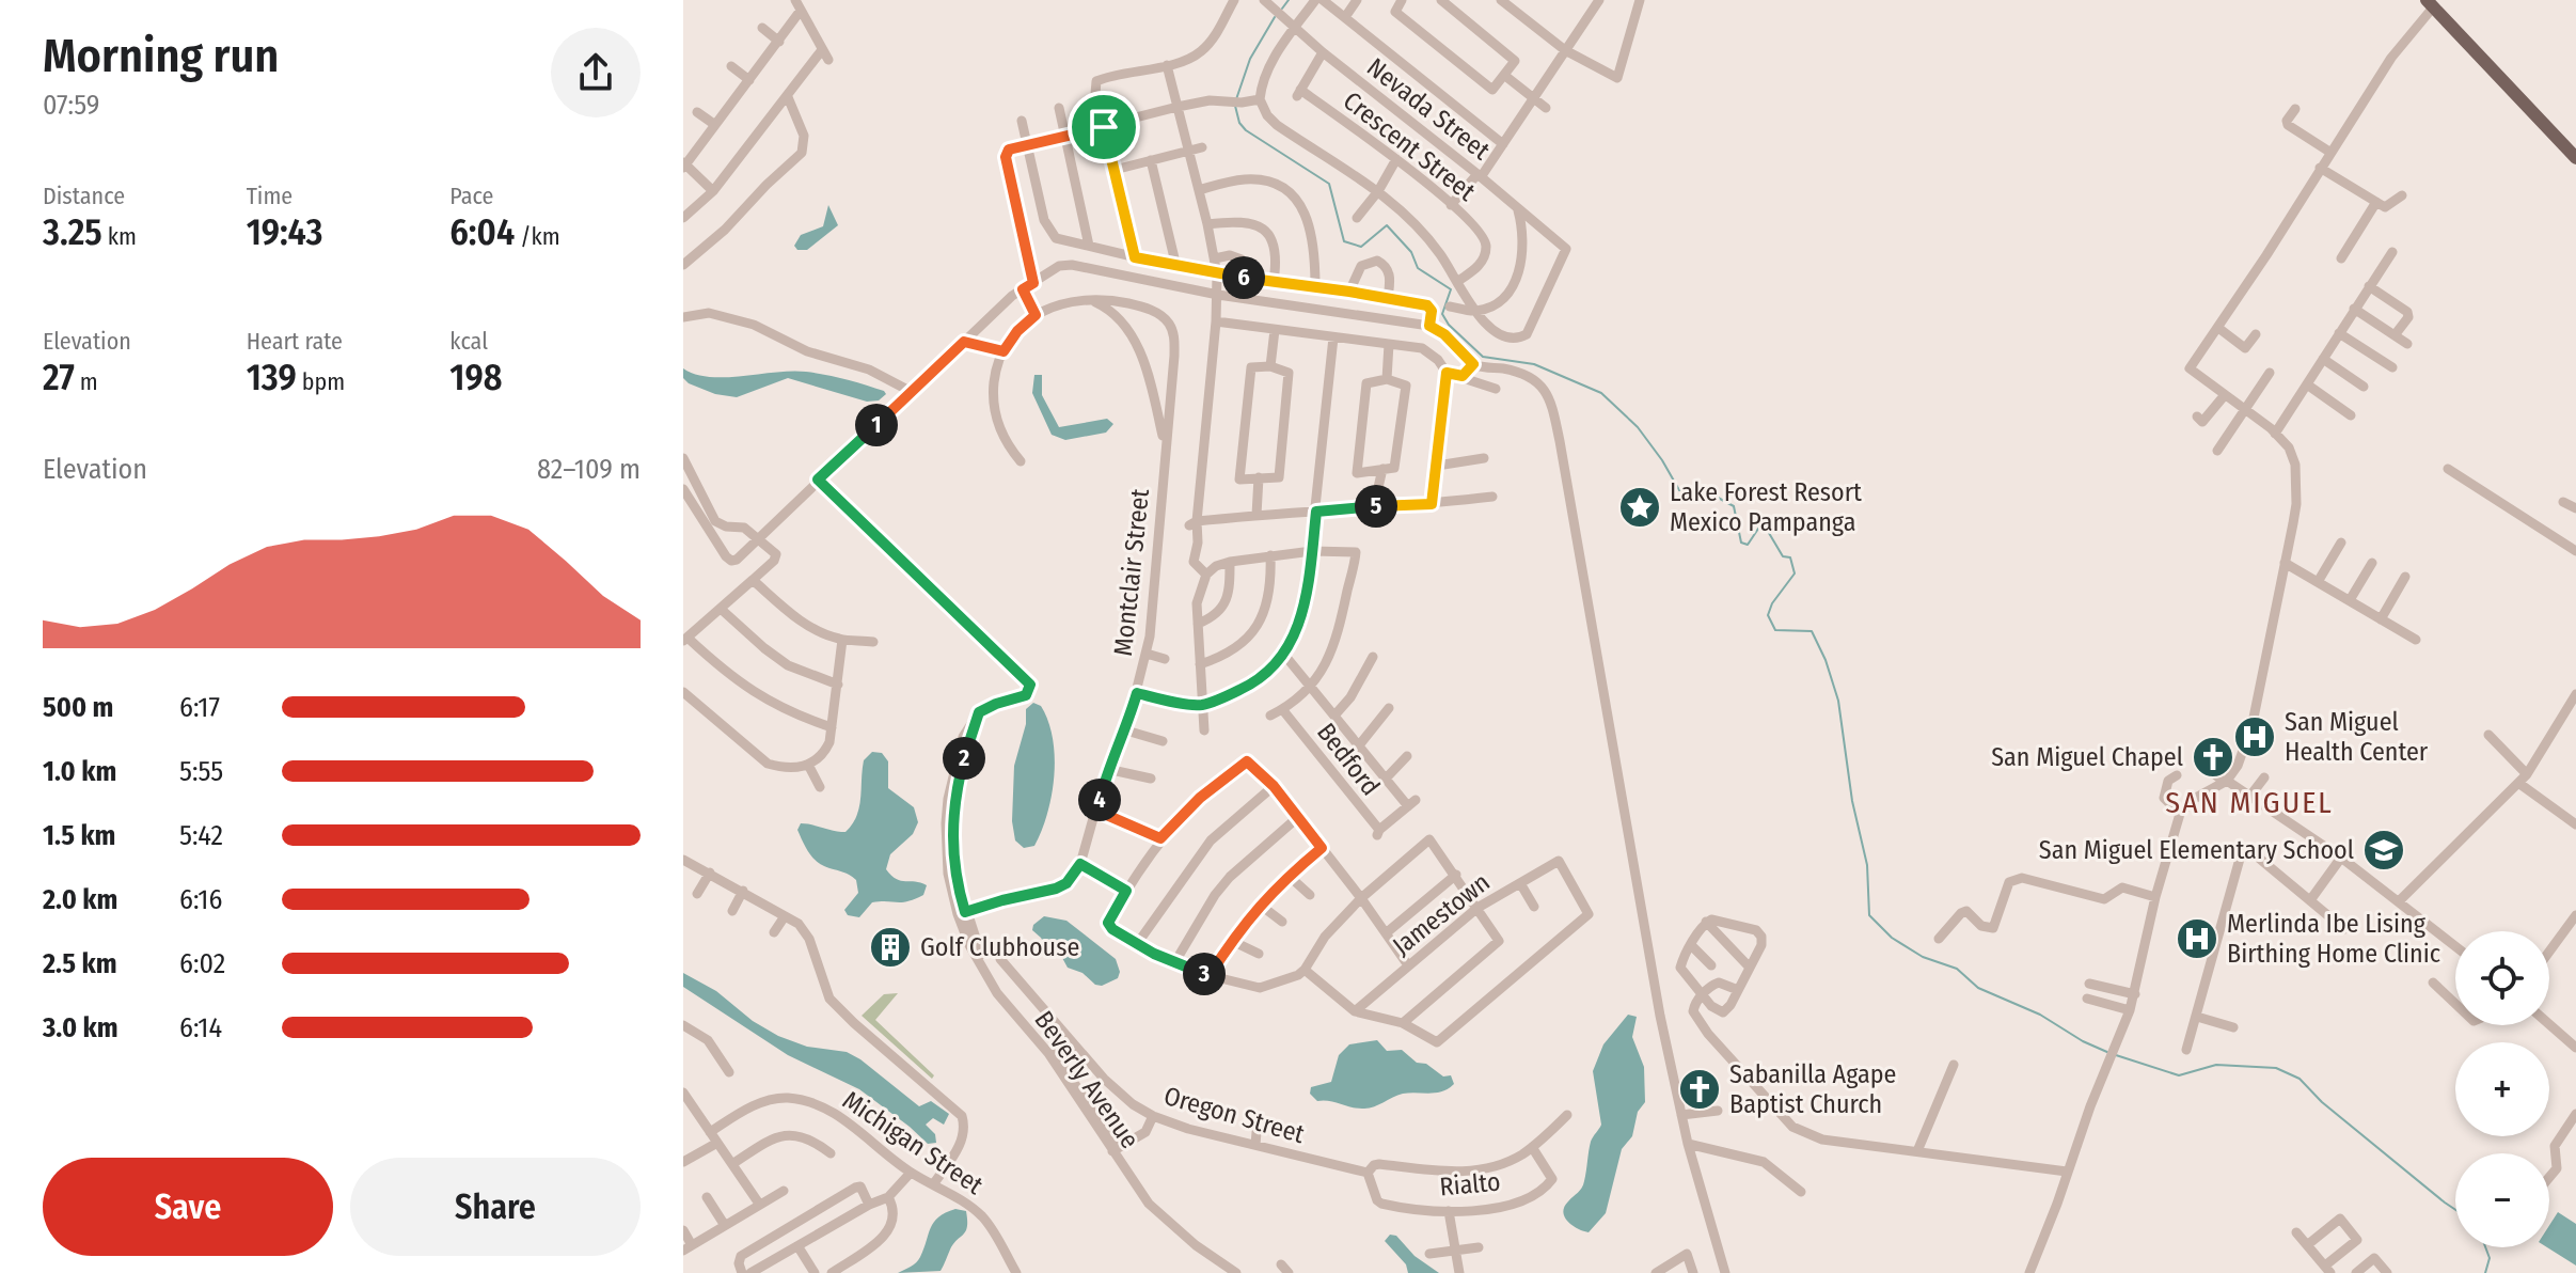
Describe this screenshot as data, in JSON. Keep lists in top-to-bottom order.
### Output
{
  "streets": {
    "street": [
      "Nevada Street",
      "Crescent Street",
      "Montclair Street",
      "Bedford",
      "Jamestown",
      "Beverly Avenue",
      "Oregon Street",
      "Michigan Street",
      "Rialto"
    ]
  },
  "crossings": [
    ["Nevada Street", "Crescent Street"],
    ["Oregon Street", "Rialto"]
  ],
  "districts": ["SAN MIGUEL"],
  "places": {
    "place": ["Lake Forest Resort Mexico Pampanga"],
    "hospital": ["San Miguel Health Center", "Merlinda Ibe Lising Birthing Home Clinic"],
    "church": ["San Miguel Chapel", "Sabanilla Agape Baptist Church"],
    "school or university": ["San Miguel Elementary School"],
    "building": ["Golf Clubhouse"]
  },
  "page": {
    "heading": ["Morning run", "07:59"],
    "stats": [
      ["Distance", "3.25 km"],
      ["Time", "19:43"],
      ["Pace", "6:04 /km"],
      ["Elevation", "27 m"],
      ["Heart rate", "139 bpm"],
      ["kcal", "198"]
    ],
    "pins": [
      "6",
      "1",
      "5",
      "2",
      "4",
      "3"
    ],
    "chart": ["Elevation", "82–109 m"],
    "list": [
      {
        "name": "500 m",
        "note": "6:17"
      },
      {
        "name": "1.0 km",
        "note": "5:55"
      },
      {
        "name": "1.5 km",
        "note": "5:42"
      },
      {
        "name": "2.0 km",
        "note": "6:16"
      },
      {
        "name": "2.5 km",
        "note": "6:02"
      },
      {
        "name": "3.0 km",
        "note": "6:14"
      }
    ],
    "map_buttons": ["+", "−"],
    "buttons": ["Save", "Share"]
  }
}
